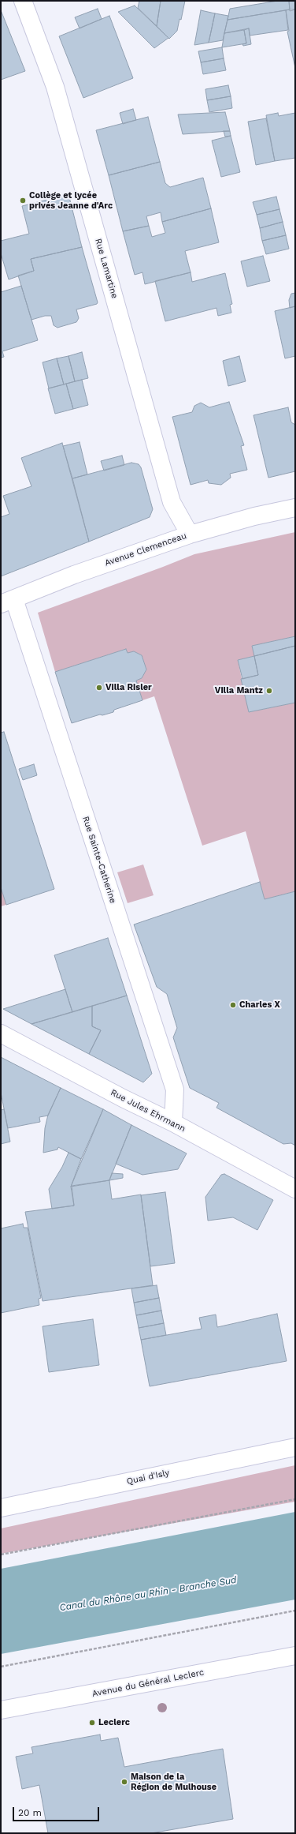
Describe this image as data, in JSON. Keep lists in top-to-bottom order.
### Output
{
  "streets": {
    "street": [
      "Rue Lamartine",
      "Avenue Clemenceau",
      "Rue Sainte-Catherine",
      "Rue Jules Ehrmann",
      "Quai d'Isly",
      "Avenue du Général Leclerc"
    ]
  },
  "crossings": [
    ["Rue Lamartine", "Avenue Clemenceau"],
    ["Avenue Clemenceau", "Rue Sainte-Catherine"],
    ["Rue Sainte-Catherine", "Rue Jules Ehrmann"]
  ],
  "water": ["Canal du Rhône au Rhin - Branche Sud"],
  "places": [
    "Collège et lycée privés Jeanne d'Arc",
    "Villa Risler",
    "Villa Mantz",
    "Charles X",
    "Leclerc",
    "Maison de la Région de Mulhouse"
  ],
  "scale_bar": "20 m"
}
